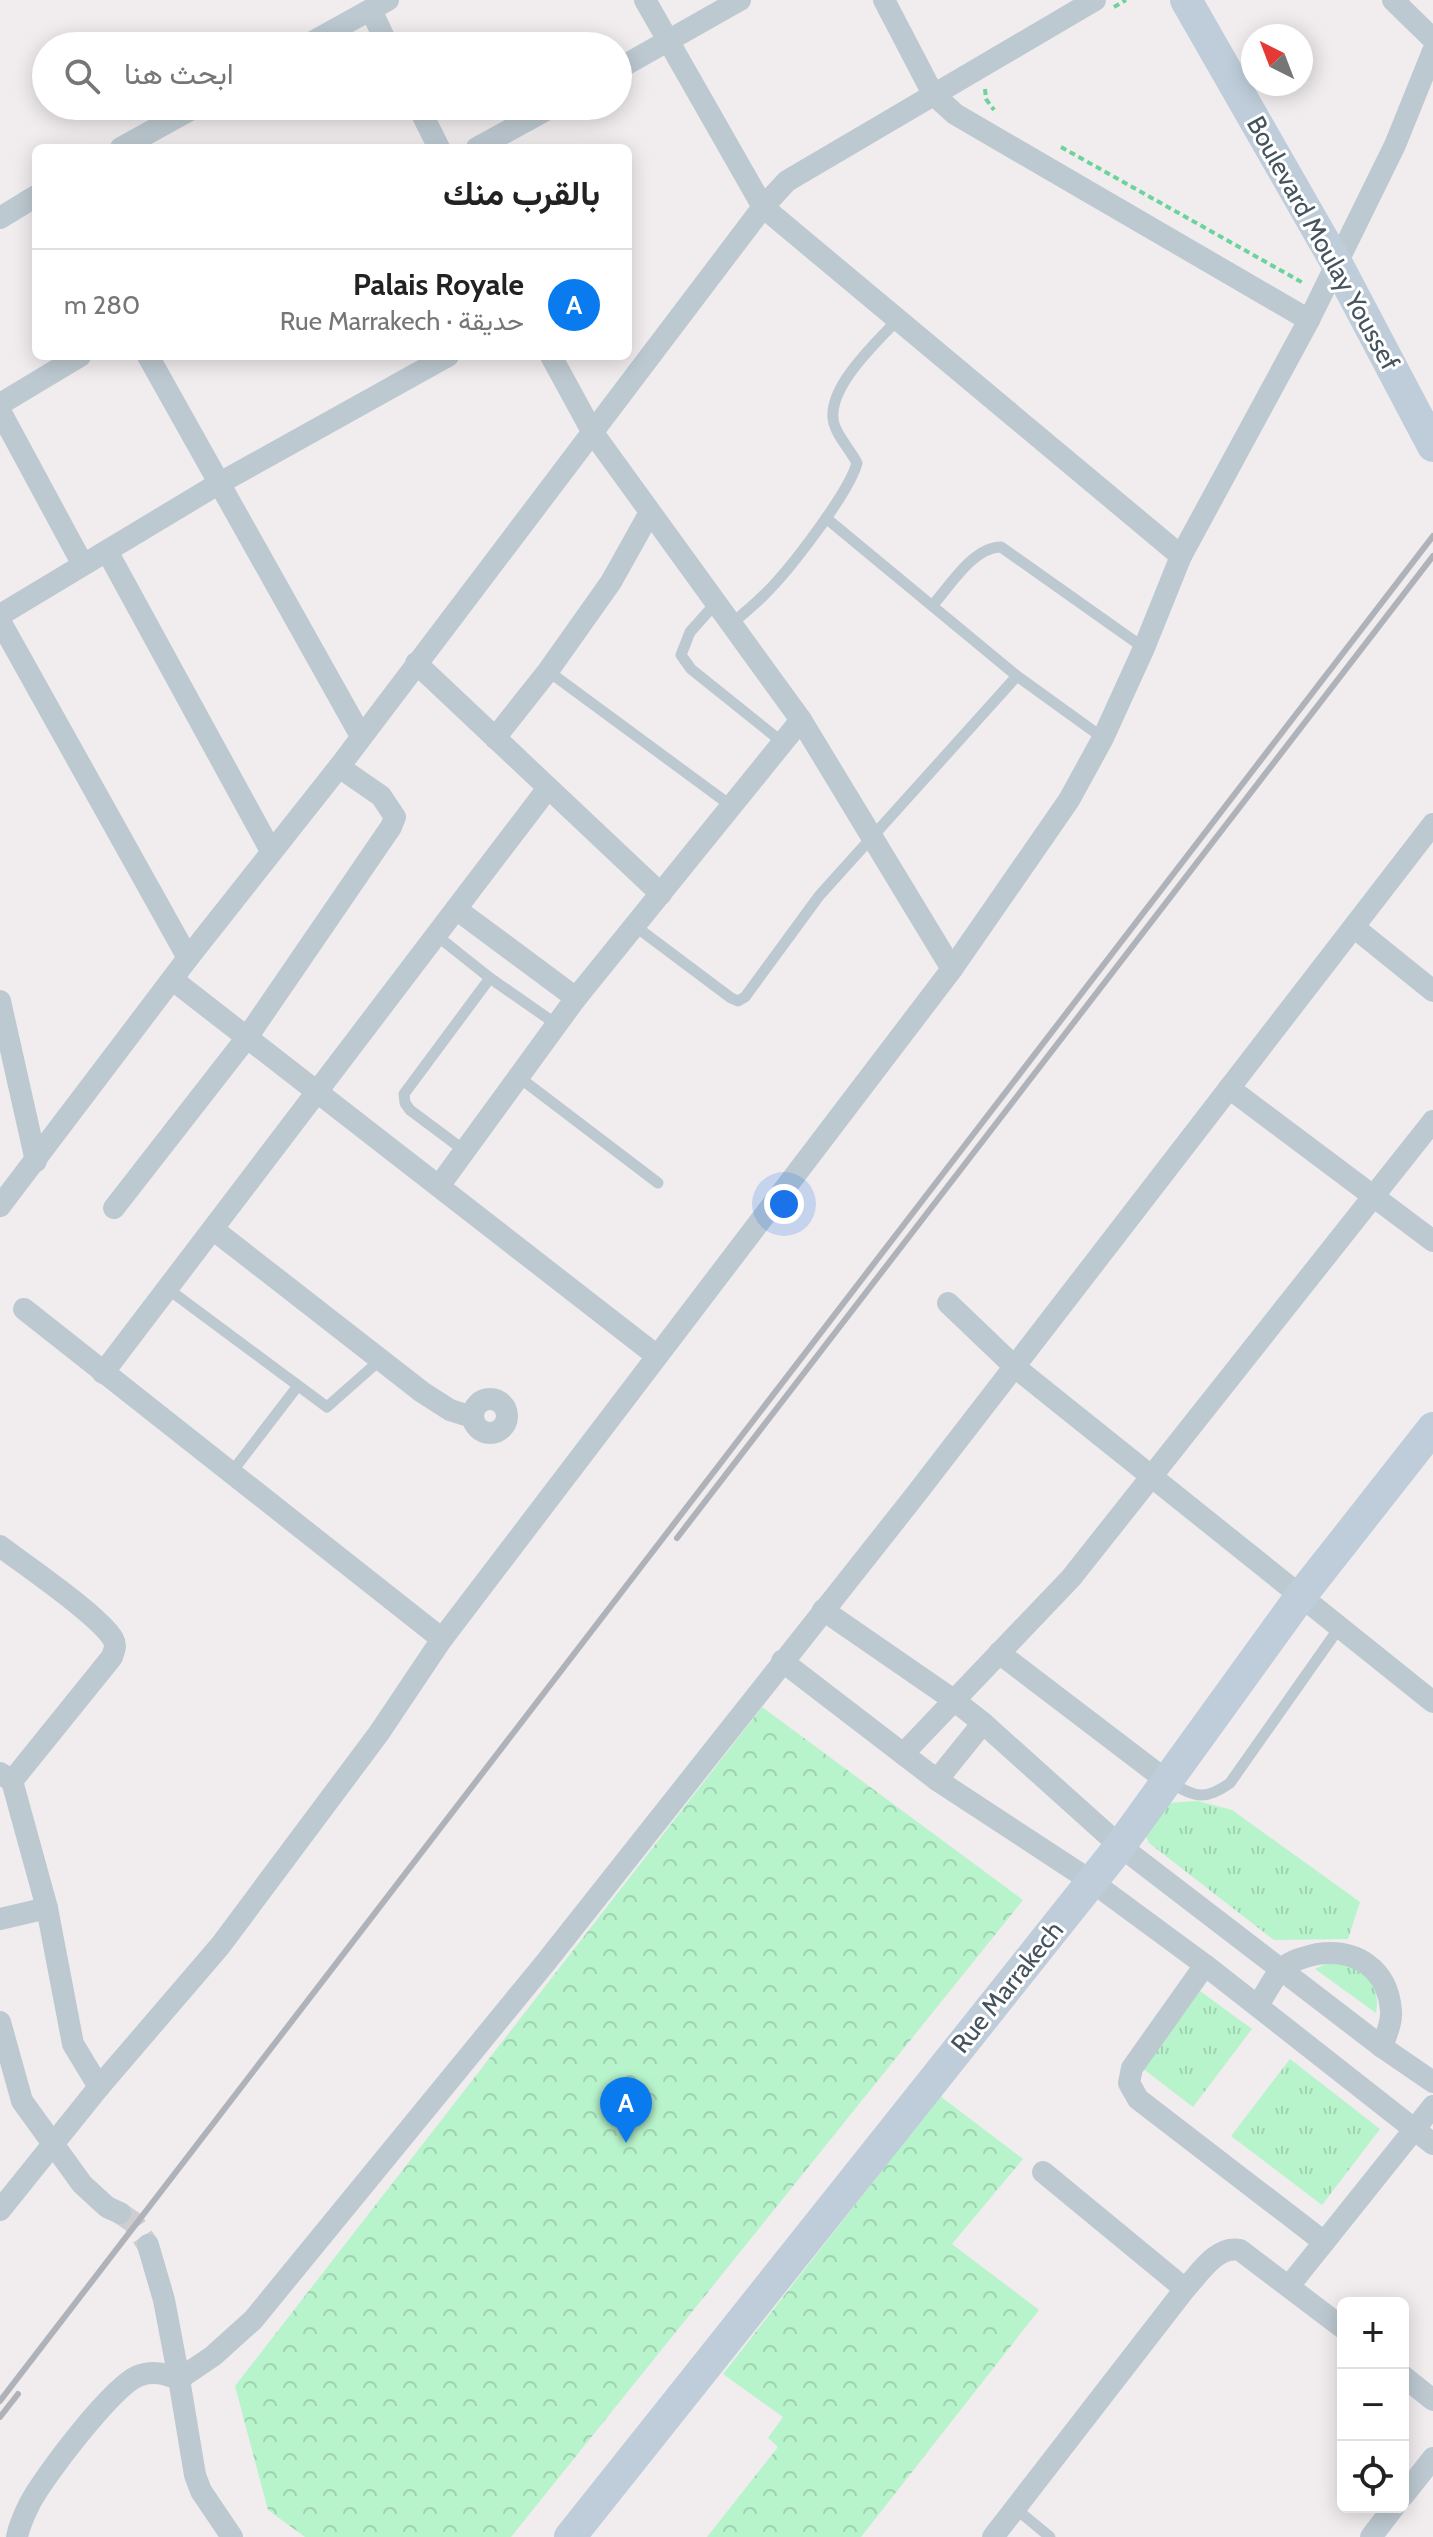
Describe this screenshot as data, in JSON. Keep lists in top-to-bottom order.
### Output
{
  "streets": {
    "street": ["Boulevard Moulay Youssef", "Rue Marrakech"]
  },
  "north": "top left",
  "page": {
    "search": "ابحث هنا",
    "heading": "بالقرب منك",
    "list": [
      {
        "mark": "A",
        "name": "Palais Royale",
        "note": "حديقة · Rue Marrakech",
        "value": "280 m"
      }
    ],
    "pins": "A",
    "map_buttons": ["+", "−"]
  }
}
